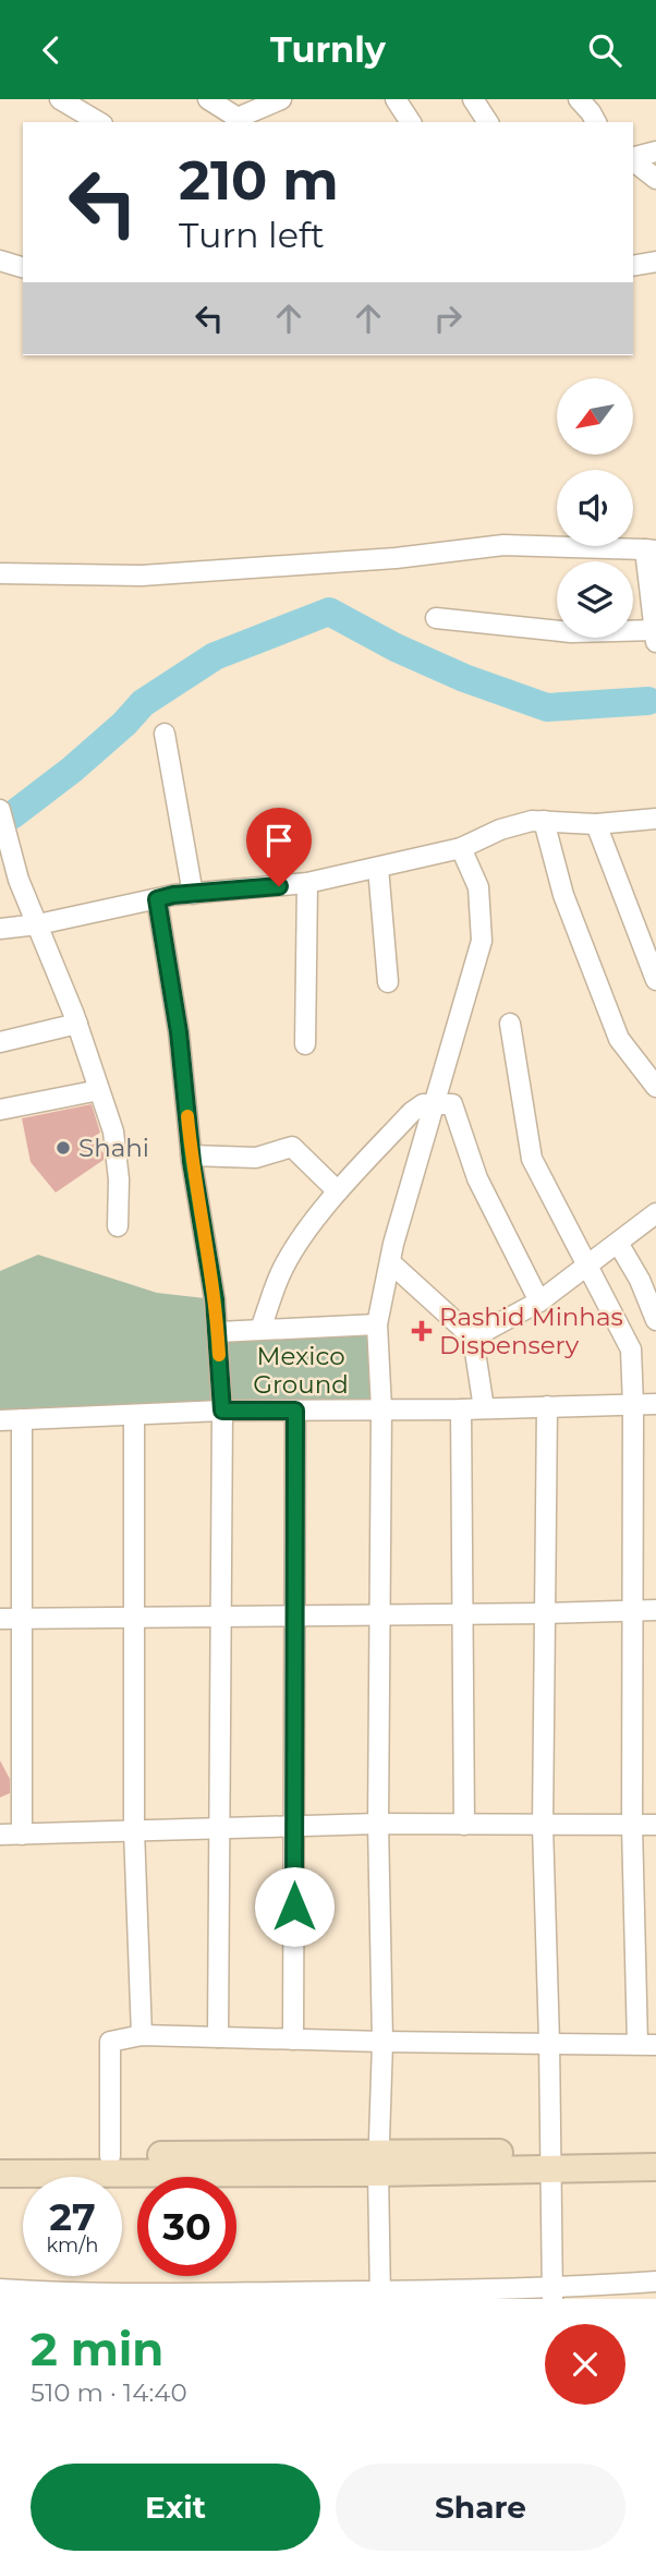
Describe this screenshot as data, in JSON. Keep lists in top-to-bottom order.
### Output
{
  "parks": ["Mexico Ground"],
  "places": {
    "other": ["Shahi"],
    "health": ["Rashid Minhas Dispensery"]
  },
  "north": "bottom left",
  "page": {
    "header": "Turnly",
    "turn": ["210 m", "Turn left"],
    "speed": "27 km/h",
    "limit": "30",
    "heading": ["2 min", "510 m · 14:40"],
    "buttons": ["Exit", "Share"]
  }
}
